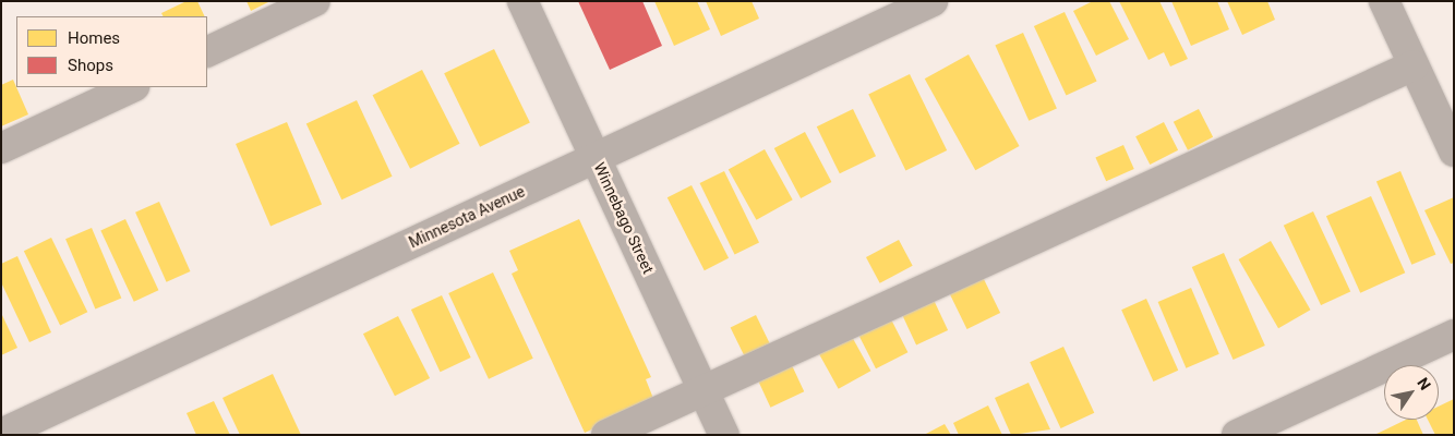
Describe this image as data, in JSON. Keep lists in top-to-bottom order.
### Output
{
  "streets": {
    "street": ["Minnesota Avenue", "Winnebago Street"]
  },
  "crossings": [
    ["Minnesota Avenue", "Winnebago Street"]
  ],
  "legend": ["Homes", "Shops"],
  "north": "top right"
}
